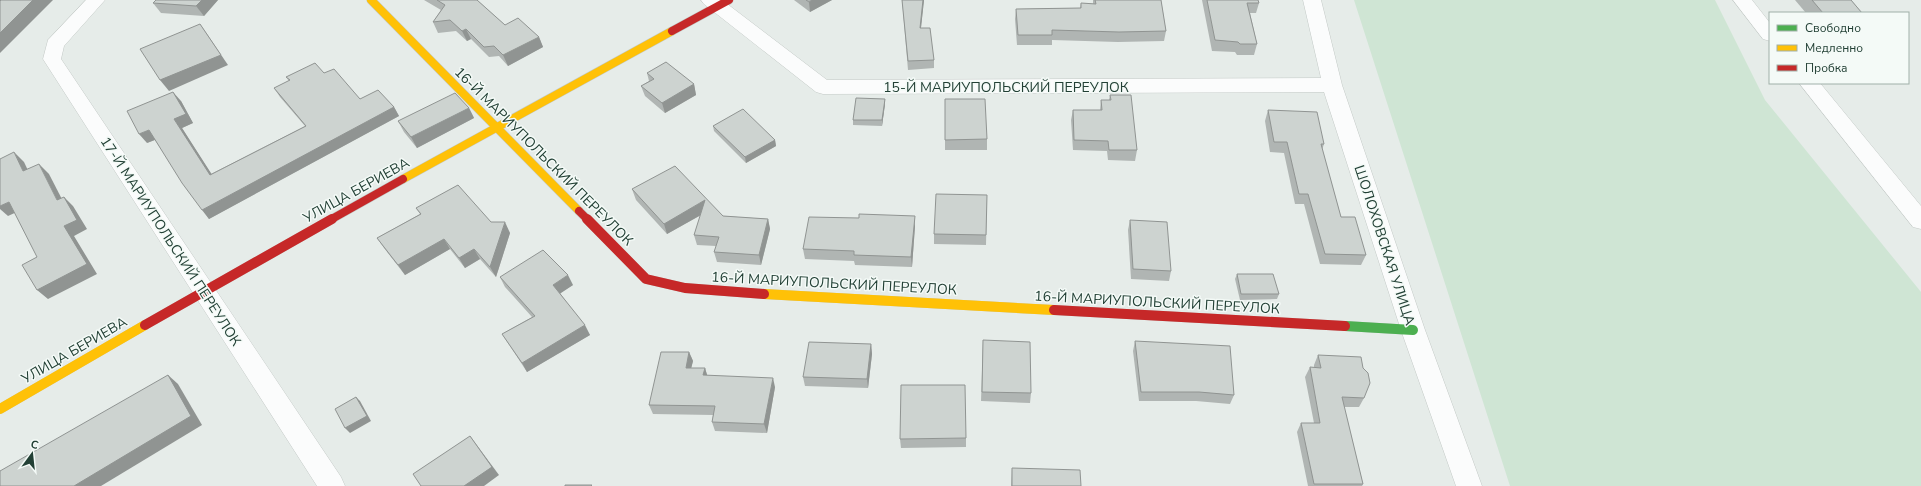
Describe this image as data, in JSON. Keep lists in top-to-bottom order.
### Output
{
  "streets": {
    "street": [
      "15-Й МАРИУПОЛЬСКИЙ ПЕРЕУЛОК",
      "16-Й МАРИУПОЛЬСКИЙ ПЕРЕУЛОК",
      "УЛИЦА БЕРИЕВА",
      "17-Й МАРИУПОЛЬСКИЙ ПЕРЕУЛОК",
      "ШОЛОХОВСКАЯ УЛИЦА"
    ]
  },
  "crossings": [
    ["15-Й МАРИУПОЛЬСКИЙ ПЕРЕУЛОК", "УЛИЦА БЕРИЕВА"],
    ["15-Й МАРИУПОЛЬСКИЙ ПЕРЕУЛОК", "ШОЛОХОВСКАЯ УЛИЦА"],
    ["16-Й МАРИУПОЛЬСКИЙ ПЕРЕУЛОК", "УЛИЦА БЕРИЕВА"],
    ["16-Й МАРИУПОЛЬСКИЙ ПЕРЕУЛОК", "ШОЛОХОВСКАЯ УЛИЦА"],
    ["УЛИЦА БЕРИЕВА", "17-Й МАРИУПОЛЬСКИЙ ПЕРЕУЛОК"]
  ],
  "legend": ["Свободно", "Медленно", "Пробка"],
  "north": "top"
}
